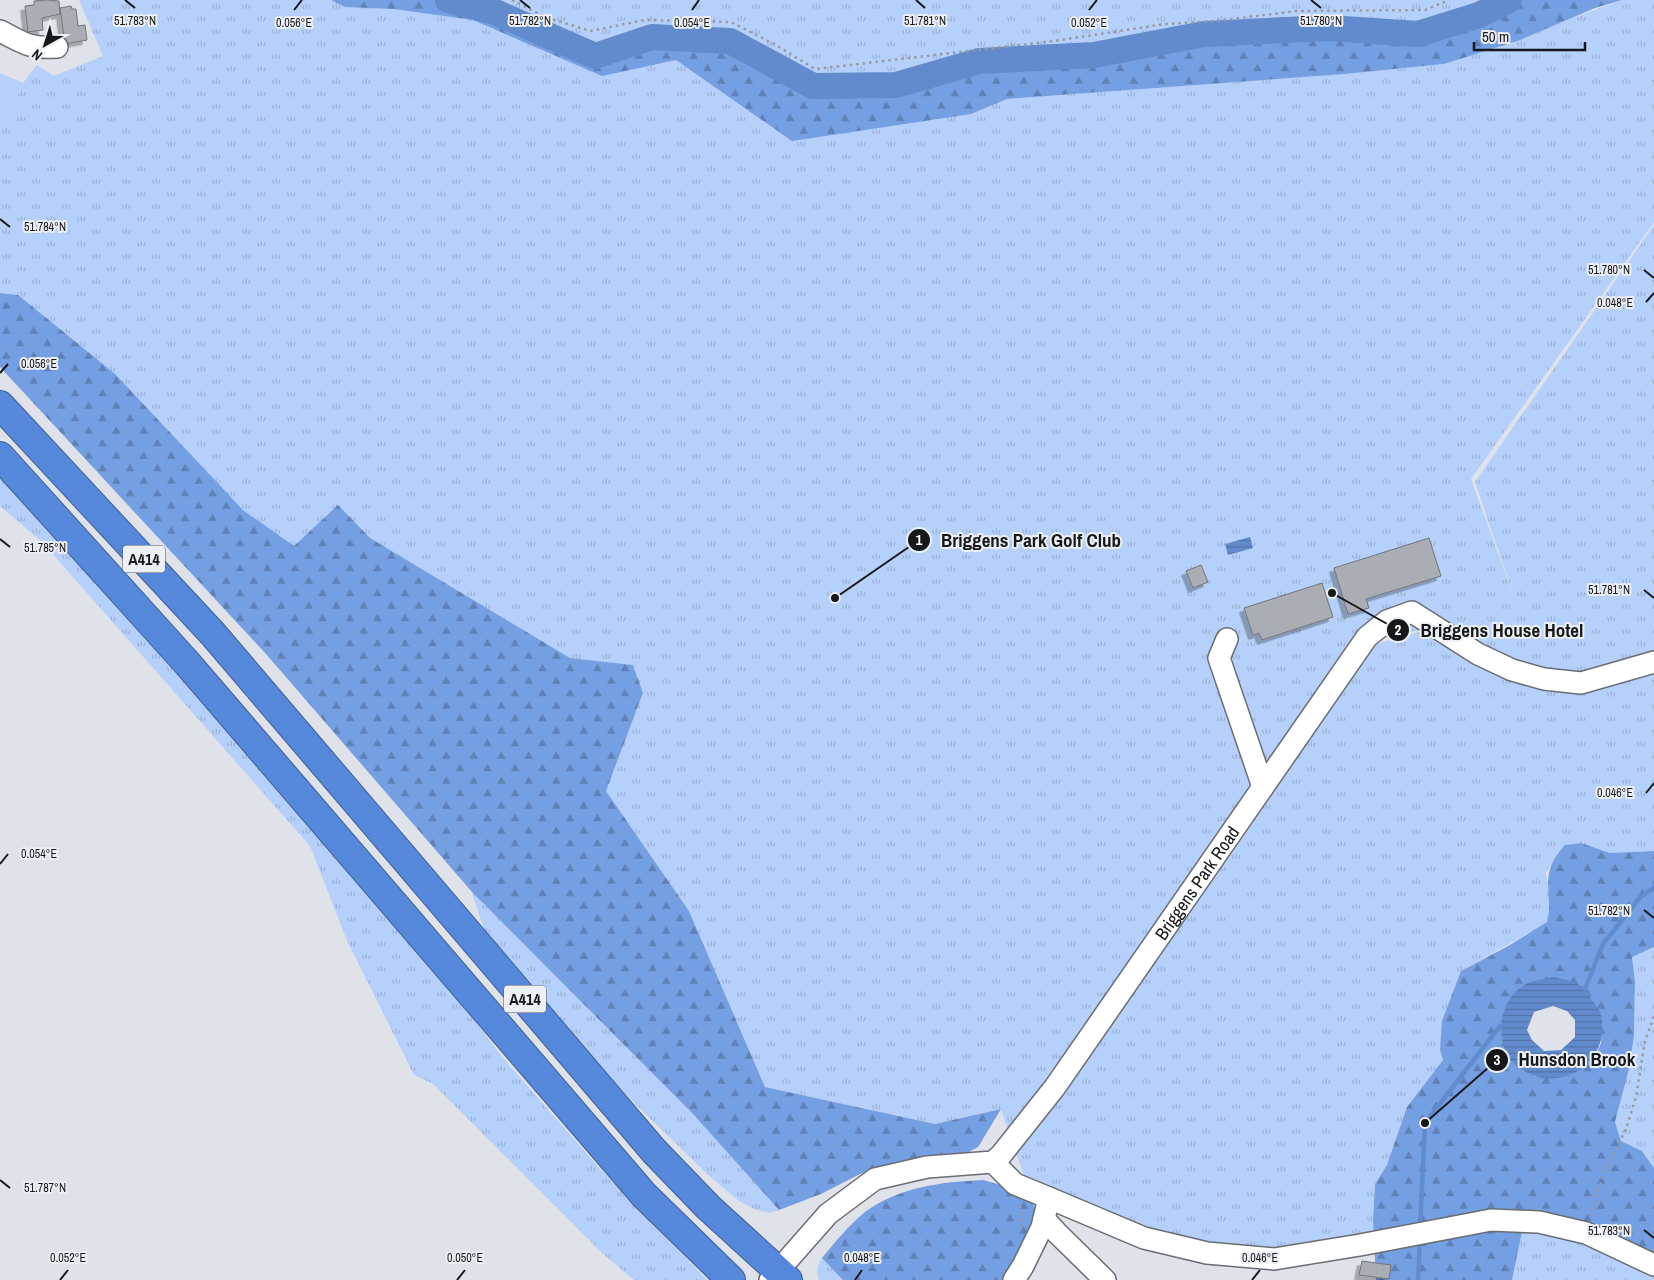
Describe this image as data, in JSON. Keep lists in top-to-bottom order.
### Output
{
  "streets": {
    "highway": ["A414"],
    "street": ["Briggens Park Road"]
  },
  "places": ["Briggens House Hotel", "Briggens Park Golf Club", "Hunsdon Brook"],
  "scale_bar": "50 m",
  "north": "bottom left",
  "coordinates": [
    "51.783°N",
    "51.782°N",
    "51.781°N",
    "51.780°N",
    "0.056°E",
    "0.054°E",
    "0.052°E",
    "51.784°N",
    "0.048°E",
    "51.785°N",
    "0.046°E",
    "51.787°N",
    "0.050°E"
  ]
}
